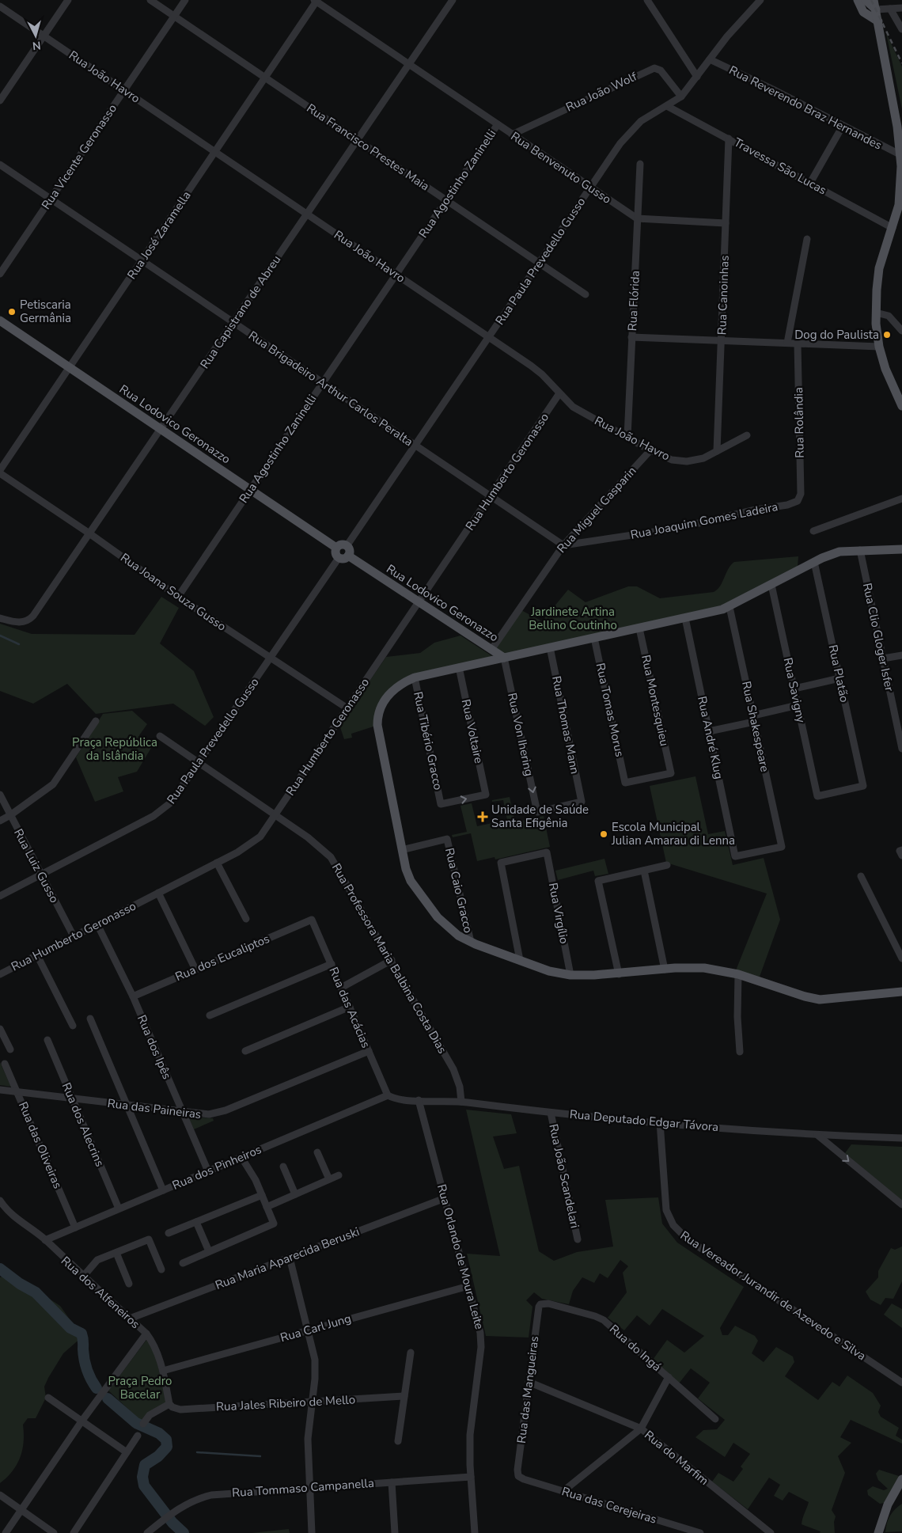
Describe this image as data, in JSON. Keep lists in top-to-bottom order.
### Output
{
  "streets": {
    "main road": ["Rua Lodovico Geronazzo"],
    "street": [
      "Rua João Havro",
      "Rua João Wolf",
      "Rua Reverendo Braz Hernandes",
      "Rua Francisco Prestes Maia",
      "Rua Vicente Geronasso",
      "Travessa São Lucas",
      "Rua Benvenuto Gusso",
      "Rua Agostinho Zaninelli",
      "Rua José Zaramella",
      "Rua Paula Prevedello Gusso",
      "Rua Canoinhas",
      "Rua Flórida",
      "Rua Capistrano de Abreu",
      "Rua Brigadeiro Arthur Carlos Peralta",
      "Rua Rolândia",
      "Rua Humberto Geronasso",
      "Rua Miguel Gasparin",
      "Rua Joaquim Gomes Ladeira",
      "Rua Joana Souza Gusso",
      "Rua Clio Gloger Isfer",
      "Rua Platão",
      "Rua Savigny",
      "Rua Montesquieu",
      "Rua Tomas Morus",
      "Rua Thomas Mann",
      "Rua Shakespeare",
      "Rua Voltaire",
      "Rua Von Ihering",
      "Rua André Klug",
      "Rua Tibério Gracco",
      "Rua Luiz Gusso",
      "Rua Caio Gracco",
      "Rua Virgílio",
      "Rua dos Eucaliptos",
      "Rua Professora Maria Balbina Costa Dias",
      "Rua das Acácias",
      "Rua dos Ipês",
      "Rua das Paineiras",
      "Rua Deputado Edgar Távora",
      "Rua dos Alecrins",
      "Rua das Oliveiras",
      "Rua dos Pinheiros",
      "Rua João Scandelari",
      "Rua Orlando de Moura Leite",
      "Rua Maria Aparecida Beruski",
      "Rua dos Alfeneiros",
      "Rua Vereador Jurandir de Azevedo e Silva",
      "Rua Carl Jung",
      "Rua do Ingá",
      "Rua das Mangueiras",
      "Rua Jales Ribeiro de Mello",
      "Rua do Marfim",
      "Rua Tommaso Campanella",
      "Rua das Cerejeiras"
    ]
  },
  "crossings": [
    ["Rua João Havro", "Rua Vicente Geronasso"],
    ["Rua João Havro", "Rua Agostinho Zaninelli"],
    ["Rua João Havro", "Rua José Zaramella"],
    ["Rua João Havro", "Rua Paula Prevedello Gusso"],
    ["Rua João Havro", "Rua Canoinhas"],
    ["Rua João Havro", "Rua Flórida"],
    ["Rua João Havro", "Rua Capistrano de Abreu"],
    ["Rua João Havro", "Rua Humberto Geronasso"],
    ["Rua João Havro", "Rua Miguel Gasparin"],
    ["Rua João Wolf", "Rua Benvenuto Gusso"],
    ["Rua João Wolf", "Rua Paula Prevedello Gusso"],
    ["Rua Reverendo Braz Hernandes", "Rua Paula Prevedello Gusso"],
    ["Rua Francisco Prestes Maia", "Rua Vicente Geronasso"],
    ["Rua Francisco Prestes Maia", "Rua Agostinho Zaninelli"],
    ["Rua Francisco Prestes Maia", "Rua José Zaramella"],
    ["Rua Francisco Prestes Maia", "Rua Paula Prevedello Gusso"],
    ["Rua Francisco Prestes Maia", "Rua Capistrano de Abreu"],
    ["Rua Vicente Geronasso", "Rua Brigadeiro Arthur Carlos Peralta"],
    ["Travessa São Lucas", "Rua Paula Prevedello Gusso"],
    ["Travessa São Lucas", "Rua Canoinhas"],
    ["Rua Benvenuto Gusso", "Rua Agostinho Zaninelli"],
    ["Rua Benvenuto Gusso", "Rua José Zaramella"],
    ["Rua Benvenuto Gusso", "Rua Paula Prevedello Gusso"],
    ["Rua Benvenuto Gusso", "Rua Flórida"],
    ["Rua Benvenuto Gusso", "Rua Capistrano de Abreu"],
    ["Rua Agostinho Zaninelli", "Rua Brigadeiro Arthur Carlos Peralta"],
    ["Rua Agostinho Zaninelli", "Rua Lodovico Geronazzo"],
    ["Rua Agostinho Zaninelli", "Rua Joana Souza Gusso"],
    ["Rua José Zaramella", "Rua Brigadeiro Arthur Carlos Peralta"],
    ["Rua José Zaramella", "Rua Lodovico Geronazzo"],
    ["Rua Paula Prevedello Gusso", "Rua Brigadeiro Arthur Carlos Peralta"],
    ["Rua Paula Prevedello Gusso", "Rua Lodovico Geronazzo"],
    ["Rua Paula Prevedello Gusso", "Rua Joana Souza Gusso"],
    ["Rua Paula Prevedello Gusso", "Rua Luiz Gusso"],
    ["Rua Paula Prevedello Gusso", "Rua Professora Maria Balbina Costa Dias"],
    ["Rua Capistrano de Abreu", "Rua Brigadeiro Arthur Carlos Peralta"],
    ["Rua Capistrano de Abreu", "Rua Lodovico Geronazzo"],
    ["Rua Capistrano de Abreu", "Rua Joana Souza Gusso"],
    ["Rua Brigadeiro Arthur Carlos Peralta", "Rua Humberto Geronasso"],
    ["Rua Brigadeiro Arthur Carlos Peralta", "Rua Miguel Gasparin"],
    ["Rua Brigadeiro Arthur Carlos Peralta", "Rua Joaquim Gomes Ladeira"],
    ["Rua Rolândia", "Rua Joaquim Gomes Ladeira"],
    ["Rua Lodovico Geronazzo", "Rua Humberto Geronasso"],
    ["Rua Lodovico Geronazzo", "Rua Miguel Gasparin"],
    ["Rua Lodovico Geronazzo", "Rua Von Ihering"],
    ["Rua Humberto Geronasso", "Rua Joana Souza Gusso"],
    ["Rua Humberto Geronasso", "Rua Luiz Gusso"],
    ["Rua Humberto Geronasso", "Rua Professora Maria Balbina Costa Dias"],
    ["Rua Humberto Geronasso", "Rua dos Ipês"],
    ["Rua Miguel Gasparin", "Rua Joaquim Gomes Ladeira"],
    ["Rua Platão", "Rua Savigny"],
    ["Rua Montesquieu", "Rua Tomas Morus"],
    ["Rua Thomas Mann", "Rua Von Ihering"],
    ["Rua Shakespeare", "Rua André Klug"],
    ["Rua Voltaire", "Rua Tibério Gracco"],
    ["Rua dos Eucaliptos", "Rua das Acácias"],
    ["Rua dos Eucaliptos", "Rua dos Ipês"],
    ["Rua Professora Maria Balbina Costa Dias", "Rua Deputado Edgar Távora"],
    ["Rua das Acácias", "Rua das Paineiras"],
    ["Rua das Acácias", "Rua Deputado Edgar Távora"],
    ["Rua das Acácias", "Rua dos Pinheiros"],
    ["Rua dos Ipês", "Rua das Paineiras"],
    ["Rua dos Ipês", "Rua dos Pinheiros"],
    ["Rua das Paineiras", "Rua dos Alecrins"],
    ["Rua das Paineiras", "Rua das Oliveiras"],
    ["Rua Deputado Edgar Távora", "Rua dos Pinheiros"],
    ["Rua Deputado Edgar Távora", "Rua João Scandelari"],
    ["Rua Deputado Edgar Távora", "Rua Orlando de Moura Leite"],
    ["Rua Deputado Edgar Távora", "Rua Vereador Jurandir de Azevedo e Silva"],
    ["Rua dos Alecrins", "Rua dos Pinheiros"],
    ["Rua das Oliveiras", "Rua dos Pinheiros"],
    ["Rua dos Pinheiros", "Rua dos Alfeneiros"],
    ["Rua Orlando de Moura Leite", "Rua Maria Aparecida Beruski"],
    ["Rua Orlando de Moura Leite", "Rua Carl Jung"],
    ["Rua Orlando de Moura Leite", "Rua Tommaso Campanella"],
    ["Rua Maria Aparecida Beruski", "Rua dos Alfeneiros"],
    ["Rua dos Alfeneiros", "Rua Carl Jung"],
    ["Rua dos Alfeneiros", "Rua Jales Ribeiro de Mello"],
    ["Rua do Ingá", "Rua das Mangueiras"],
    ["Rua das Mangueiras", "Rua do Marfim"],
    ["Rua das Mangueiras", "Rua das Cerejeiras"]
  ],
  "one_way": ["Rua Von Ihering"],
  "parks": ["Jardinete Artina Bellino Coutinho", "Praça República da Islândia", "Praça Pedro Bacelar"],
  "places": {
    "other": ["Petiscaria Germânia", "Dog do Paulista", "Escola Municipal Julian Amarau di Lenna"],
    "health": ["Unidade de Saúde Santa Efigênia"]
  },
  "north": "bottom"
}
